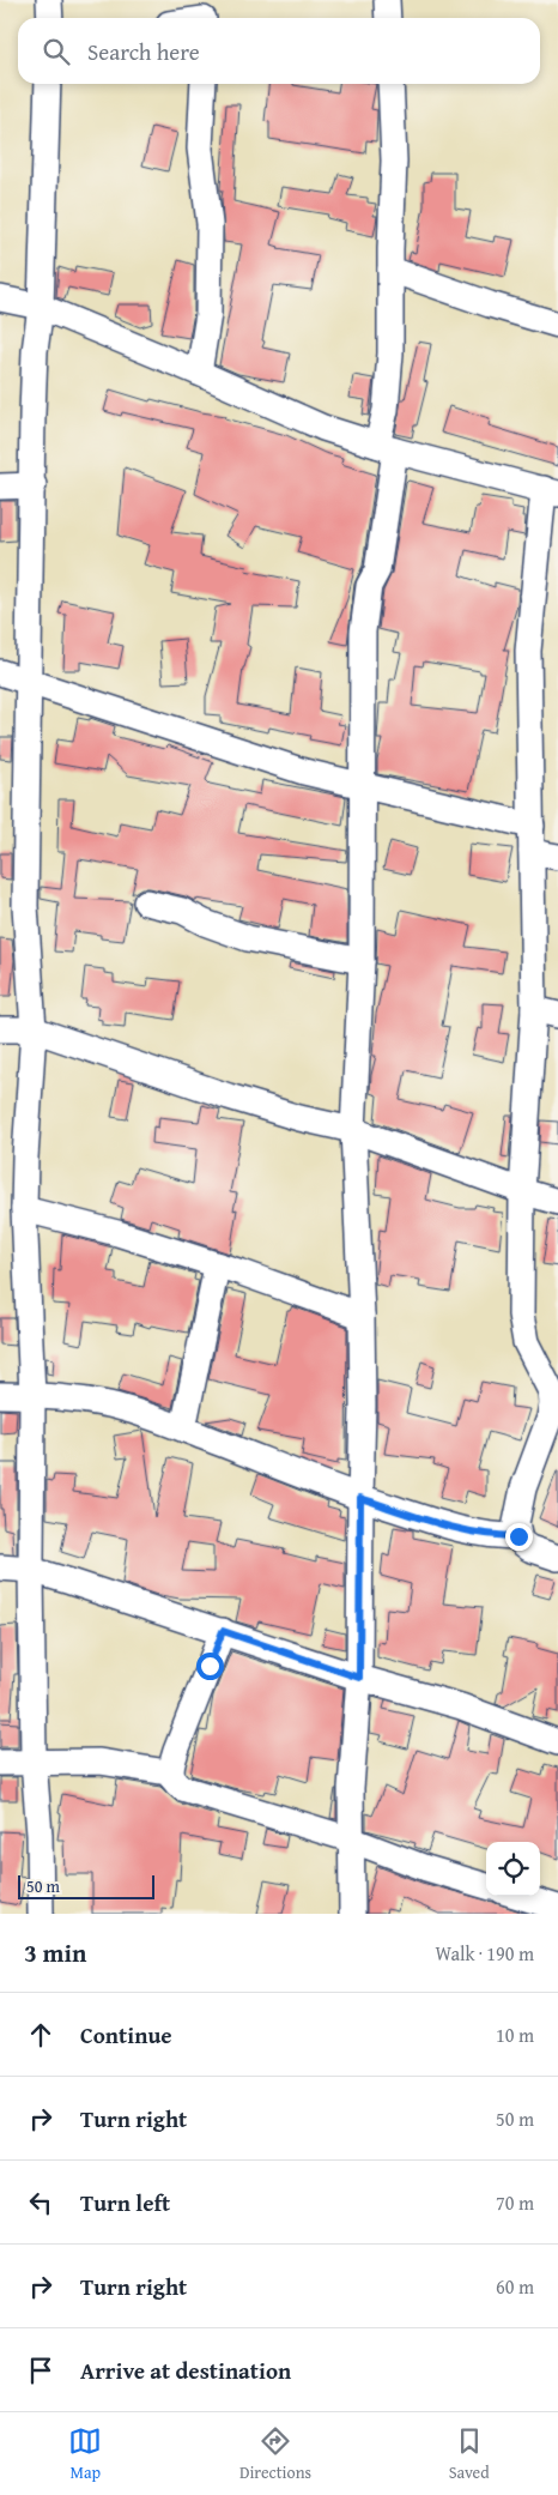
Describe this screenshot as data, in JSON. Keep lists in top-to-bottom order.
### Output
{
  "scale_bar": "50 m",
  "page": {
    "search": "Search here",
    "scale": "50 m",
    "heading": ["3 min", "Walk · 190 m"],
    "list": [
      ["Continue", "10 m"],
      ["Turn right", "50 m"],
      ["Turn left", "70 m"],
      ["Turn right", "60 m"],
      "Arrive at destination"
    ],
    "nav": ["Map", "Directions", "Saved"]
  }
}
